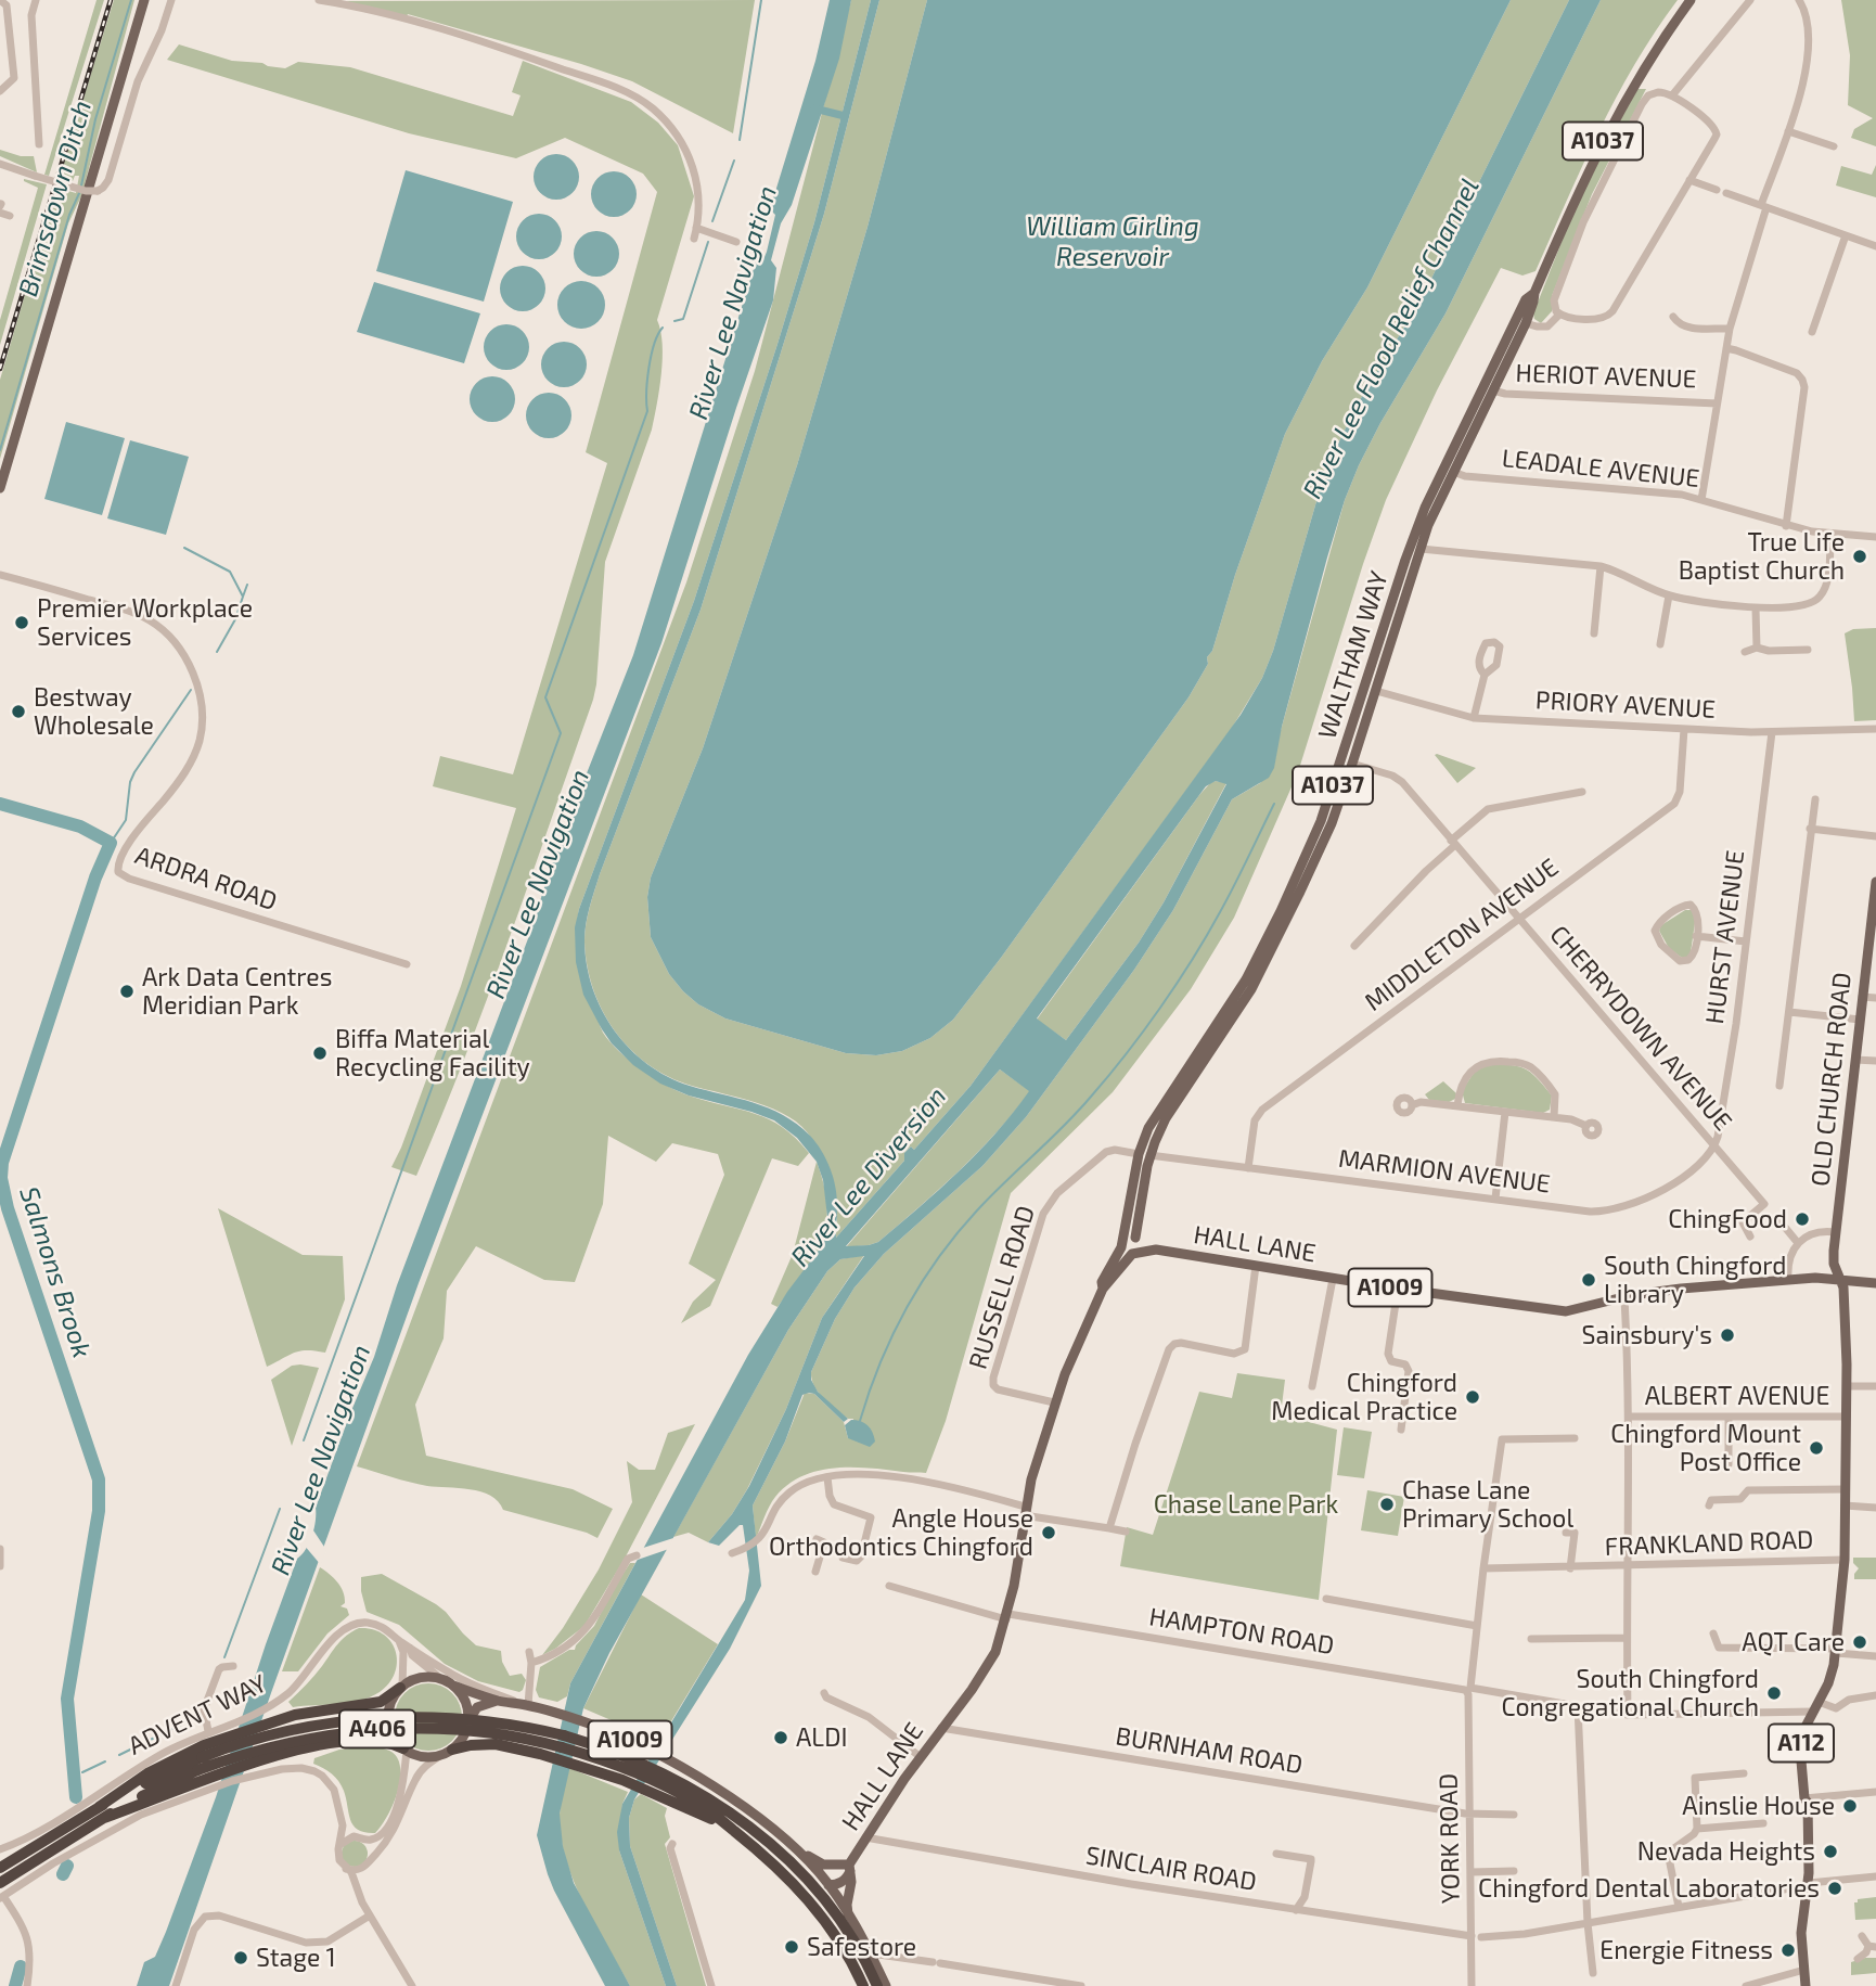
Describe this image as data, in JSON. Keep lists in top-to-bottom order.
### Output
{
  "streets": {
    "highway": ["A406"],
    "main road": [
      "A1037",
      "WALTHAM WAY",
      "OLD CHURCH ROAD",
      "HALL LANE",
      "A1009",
      "A112"
    ],
    "street": [
      "HERIOT AVENUE",
      "LEADALE AVENUE",
      "PRIORY AVENUE",
      "ARDRA ROAD",
      "MIDDLETON AVENUE",
      "HURST AVENUE",
      "CHERRYDOWN AVENUE",
      "MARMION AVENUE",
      "RUSSELL ROAD",
      "ALBERT AVENUE",
      "FRANKLAND ROAD",
      "HAMPTON ROAD",
      "ADVENT WAY",
      "BURNHAM ROAD",
      "YORK ROAD",
      "SINCLAIR ROAD"
    ]
  },
  "crossings": [
    ["HERIOT AVENUE", "WALTHAM WAY"],
    ["LEADALE AVENUE", "WALTHAM WAY"],
    ["WALTHAM WAY", "PRIORY AVENUE"],
    ["WALTHAM WAY", "CHERRYDOWN AVENUE"],
    ["WALTHAM WAY", "MARMION AVENUE"],
    ["WALTHAM WAY", "HALL LANE"],
    ["WALTHAM WAY", "RUSSELL ROAD"],
    ["PRIORY AVENUE", "MIDDLETON AVENUE"],
    ["PRIORY AVENUE", "HURST AVENUE"],
    ["MIDDLETON AVENUE", "CHERRYDOWN AVENUE"],
    ["MIDDLETON AVENUE", "MARMION AVENUE"],
    ["HURST AVENUE", "CHERRYDOWN AVENUE"],
    ["HURST AVENUE", "MARMION AVENUE"],
    ["CHERRYDOWN AVENUE", "MARMION AVENUE"],
    ["OLD CHURCH ROAD", "HALL LANE"],
    ["OLD CHURCH ROAD", "A1009"],
    ["OLD CHURCH ROAD", "A112"],
    ["MARMION AVENUE", "RUSSELL ROAD"],
    ["HALL LANE", "RUSSELL ROAD"],
    ["HALL LANE", "A1009"],
    ["HALL LANE", "HAMPTON ROAD"],
    ["HALL LANE", "A112"],
    ["HALL LANE", "BURNHAM ROAD"],
    ["HALL LANE", "SINCLAIR ROAD"],
    ["A1009", "A406"],
    ["A1009", "A112"],
    ["ALBERT AVENUE", "A112"],
    ["FRANKLAND ROAD", "A112"],
    ["FRANKLAND ROAD", "YORK ROAD"],
    ["HAMPTON ROAD", "A112"],
    ["HAMPTON ROAD", "YORK ROAD"],
    ["BURNHAM ROAD", "YORK ROAD"],
    ["YORK ROAD", "SINCLAIR ROAD"]
  ],
  "water": [
    "Brimsdown Ditch",
    "William Girling Reservoir",
    "River Lee Navigation",
    "River Lee Flood Relief Channel",
    "River Lee Diversion",
    "Salmons Brook"
  ],
  "parks": ["Chase Lane Park"],
  "places": [
    "True Life Baptist Church",
    "Premier Workplace Services",
    "Bestway Wholesale",
    "Ark Data Centres Meridian Park",
    "Biffa Material Recycling Facility",
    "ChingFood",
    "South Chingford Library",
    "Sainsbury's",
    "Chingford Medical Practice",
    "Chingford Mount Post Office",
    "Chase Lane Primary School",
    "Angle House Orthodontics Chingford",
    "AQT Care",
    "South Chingford Congregational Church",
    "ALDI",
    "Ainslie House",
    "Nevada Heights",
    "Chingford Dental Laboratories",
    "Safestore",
    "Energie Fitness",
    "Stage 1"
  ]
}
